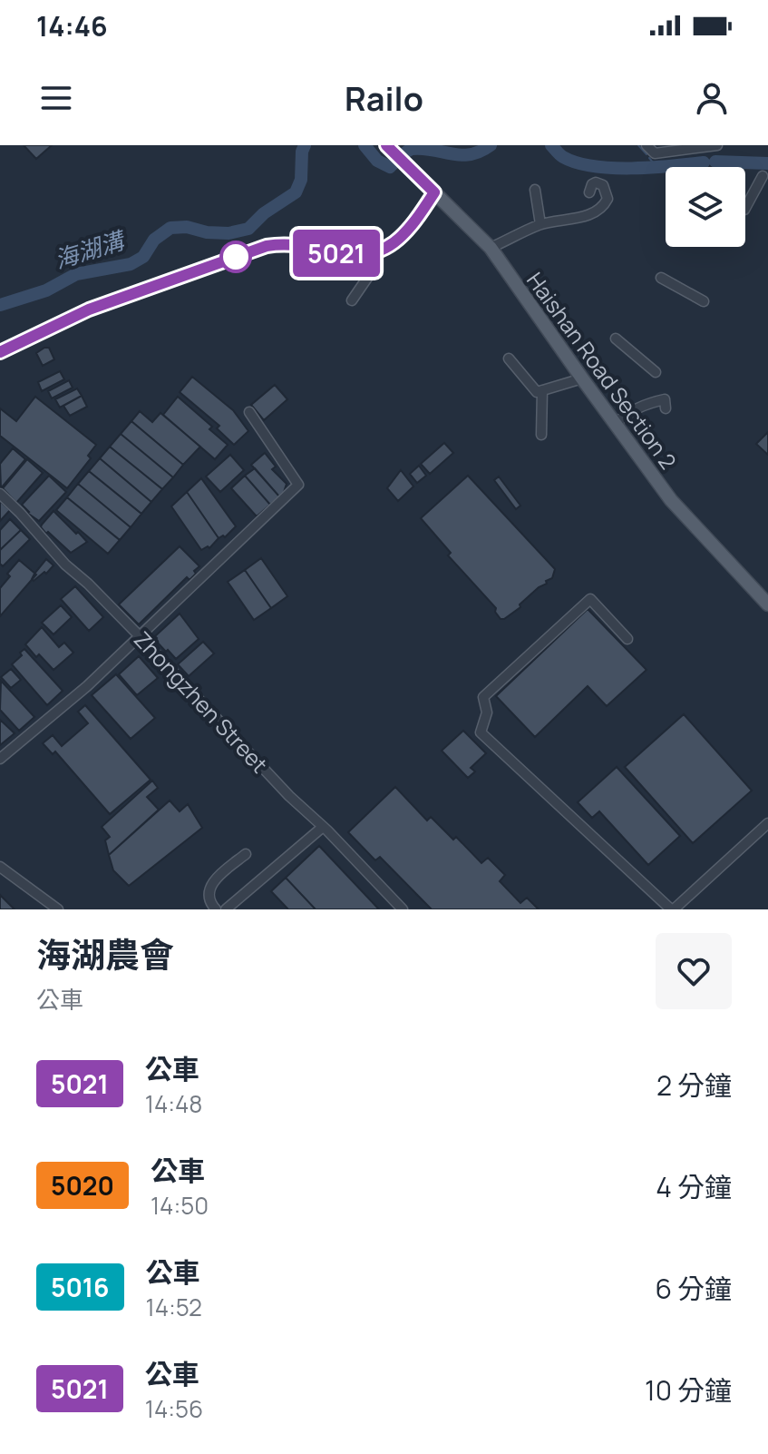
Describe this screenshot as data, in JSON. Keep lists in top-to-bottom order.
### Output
{
  "streets": {
    "main road": ["Haishan Road Section 2"],
    "street": ["Zhongzhen Street"]
  },
  "water": ["海湖溝"],
  "lines": ["bus line 5021"],
  "page": {
    "status": "14:46",
    "header": "Railo",
    "on_map": "5021",
    "heading": ["海湖農會", "公車"],
    "list": [
      {
        "mark": "5021",
        "name": "公車",
        "note": "14:48",
        "value": "2 分鐘"
      },
      {
        "mark": "5020",
        "name": "公車",
        "note": "14:50",
        "value": "4 分鐘"
      },
      {
        "mark": "5016",
        "name": "公車",
        "note": "14:52",
        "value": "6 分鐘"
      },
      {
        "mark": "5021",
        "name": "公車",
        "note": "14:56",
        "value": "10 分鐘"
      }
    ]
  }
}
